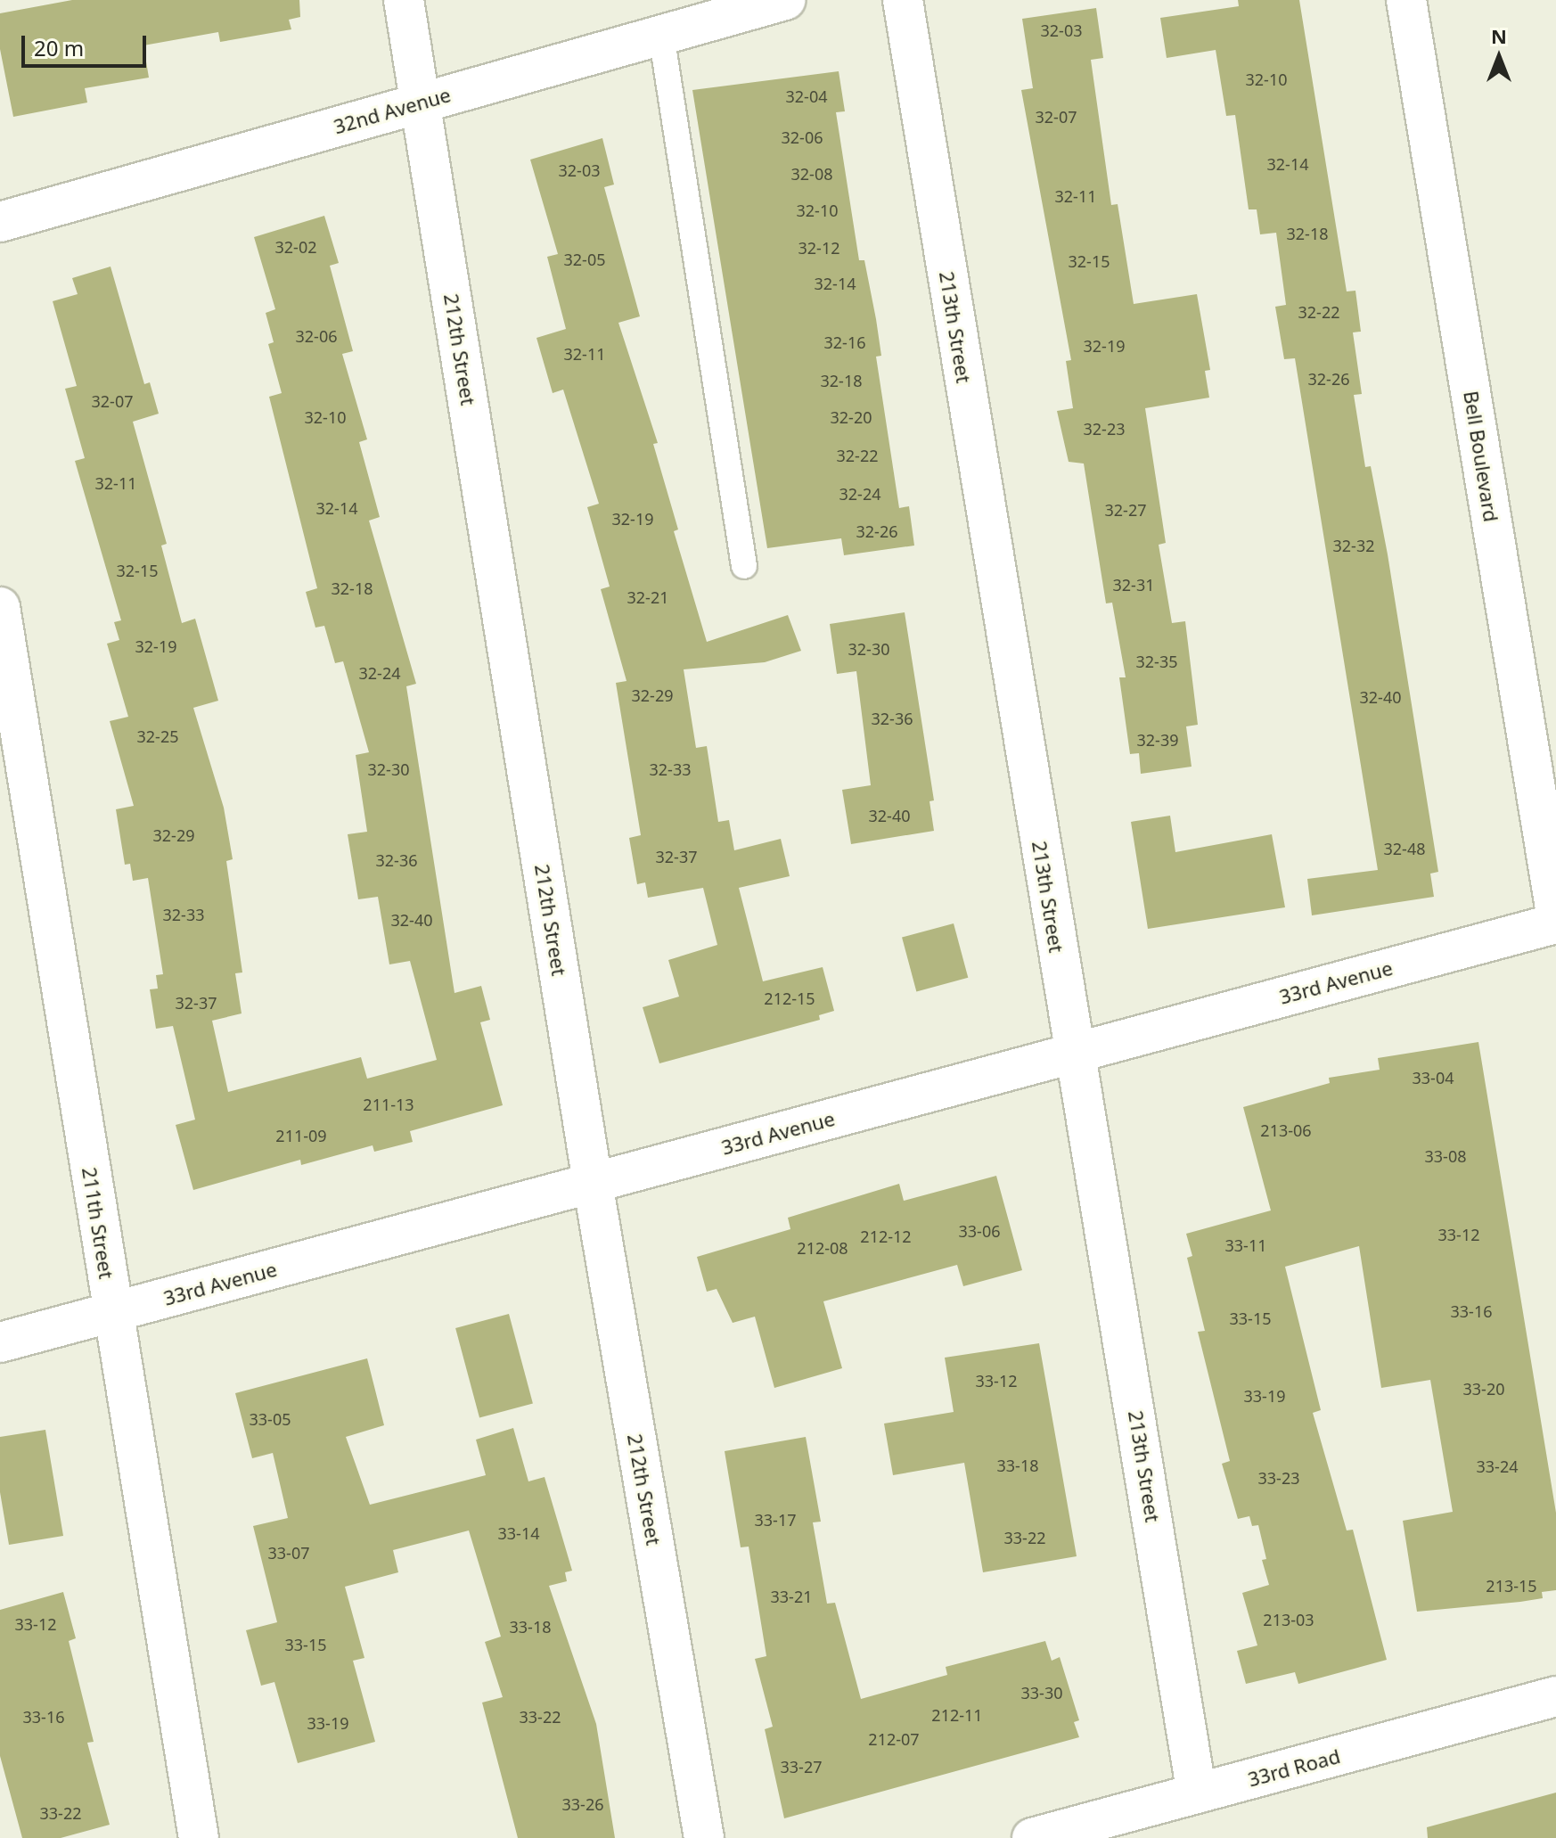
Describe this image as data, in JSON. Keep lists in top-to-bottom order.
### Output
{
  "streets": {
    "street": [
      "32nd Avenue",
      "213th Street",
      "212th Street",
      "Bell Boulevard",
      "33rd Avenue",
      "211th Street",
      "33rd Road"
    ]
  },
  "crossings": [
    ["32nd Avenue", "212th Street"],
    ["213th Street", "33rd Avenue"],
    ["213th Street", "33rd Road"],
    ["212th Street", "33rd Avenue"],
    ["33rd Avenue", "211th Street"]
  ],
  "house_numbers": [
    "32-03",
    "32-10",
    "32-04",
    "32-07",
    "32-06",
    "32-14",
    "32-03",
    "32-08",
    "32-11",
    "32-10",
    "32-18",
    "32-02",
    "32-12",
    "32-05",
    "32-15",
    "32-14",
    "32-22",
    "32-06",
    "32-16",
    "32-19",
    "32-11",
    "32-26",
    "32-18",
    "32-07",
    "32-10",
    "32-20",
    "32-23",
    "32-22",
    "32-11",
    "32-24",
    "32-14",
    "32-27",
    "32-19",
    "32-26",
    "32-32",
    "32-15",
    "32-31",
    "32-18",
    "32-21",
    "32-19",
    "32-30",
    "32-35",
    "32-24",
    "32-29",
    "32-40",
    "32-36",
    "32-25",
    "32-39",
    "32-30",
    "32-33",
    "32-40",
    "32-29",
    "32-48",
    "32-37",
    "32-36",
    "32-33",
    "32-40",
    "212-15",
    "32-37",
    "33-04",
    "211-13",
    "213-06",
    "211-09",
    "33-08",
    "33-06",
    "33-12",
    "212-12",
    "33-11",
    "212-08",
    "33-16",
    "33-15",
    "33-12",
    "33-20",
    "33-19",
    "33-05",
    "33-18",
    "33-24",
    "33-23",
    "33-17",
    "33-14",
    "33-22",
    "33-07",
    "213-15",
    "33-21",
    "213-03",
    "33-12",
    "33-18",
    "33-15",
    "33-30",
    "212-11",
    "33-16",
    "33-22",
    "33-19",
    "212-07",
    "33-27",
    "33-26",
    "33-22"
  ],
  "scale_bar": "20 m",
  "north": "top"
}
